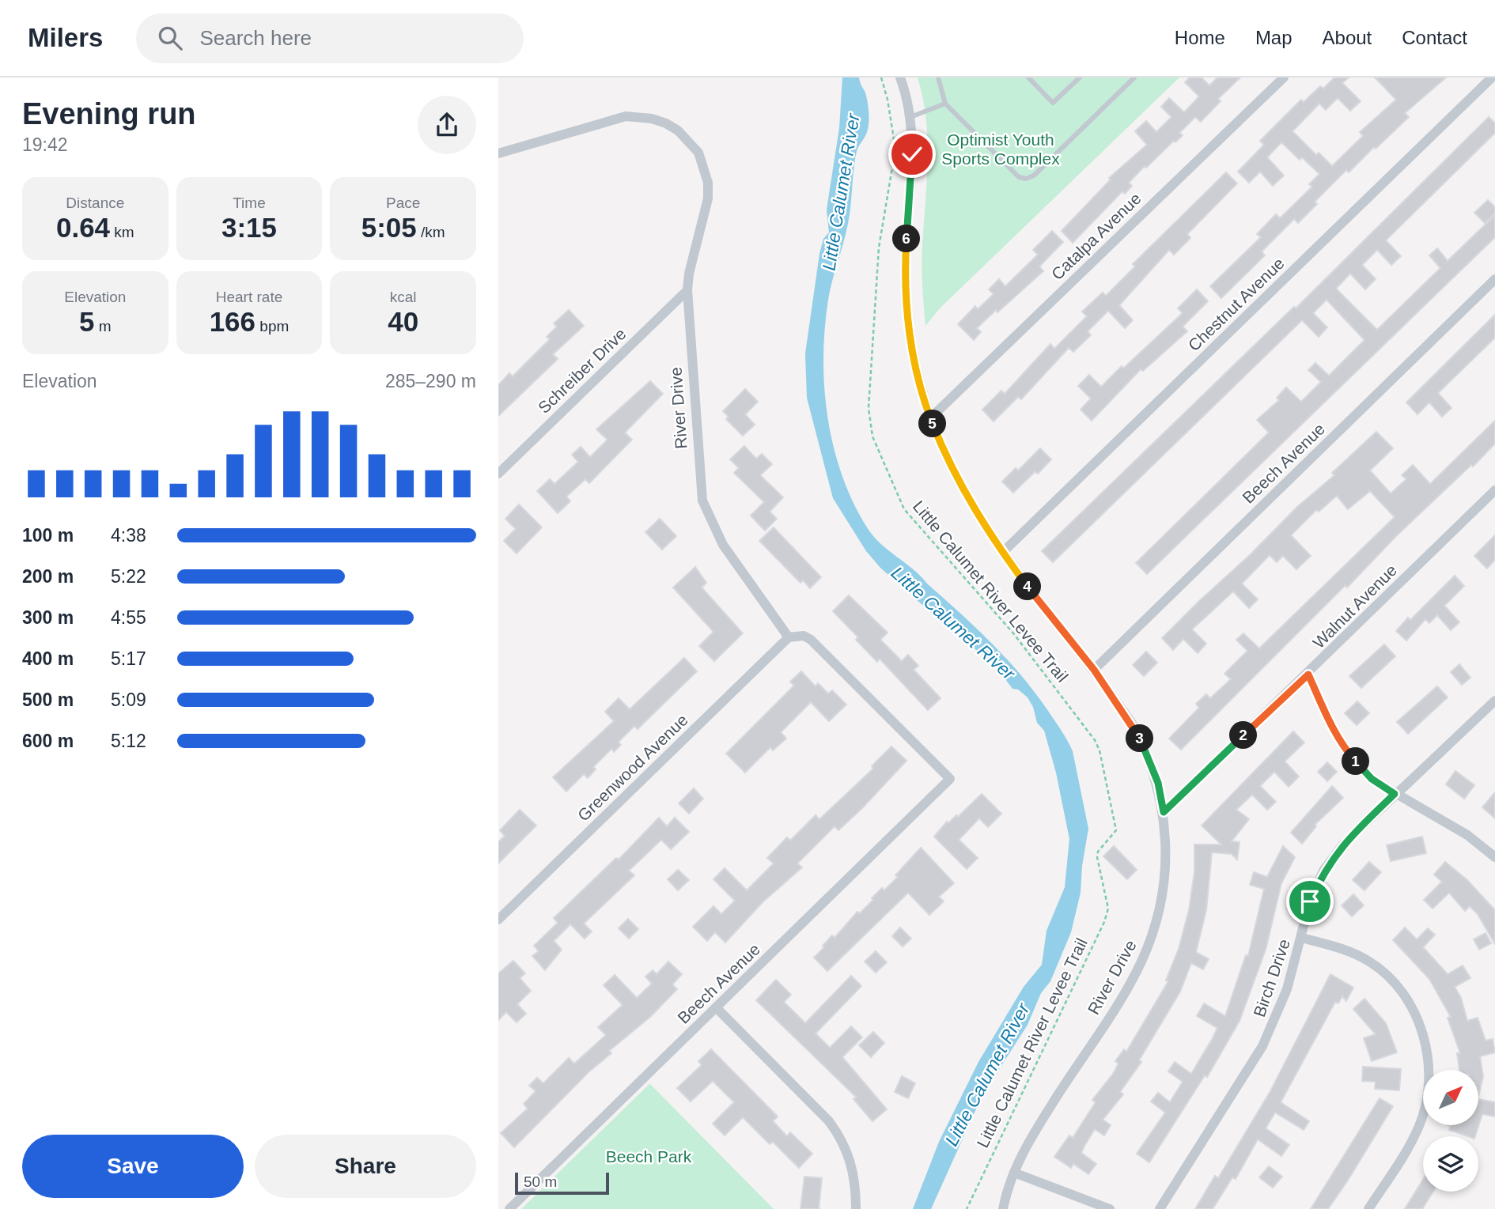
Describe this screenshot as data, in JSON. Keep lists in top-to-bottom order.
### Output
{
  "streets": {
    "street": [
      "Catalpa Avenue",
      "Chestnut Avenue",
      "Schreiber Drive",
      "River Drive",
      "Beech Avenue",
      "Walnut Avenue",
      "Greenwood Avenue",
      "Birch Drive"
    ],
    "path": ["Little Calumet River Levee Trail"]
  },
  "crossings": [
    ["Catalpa Avenue", "River Drive"],
    ["Chestnut Avenue", "River Drive"],
    ["Schreiber Drive", "River Drive"],
    ["River Drive", "Beech Avenue"],
    ["River Drive", "Walnut Avenue"],
    ["River Drive", "Greenwood Avenue"],
    ["Beech Avenue", "Greenwood Avenue"]
  ],
  "water": ["Little Calumet River"],
  "parks": ["Optimist Youth Sports Complex", "Beech Park"],
  "scale_bar": "50 m",
  "north": "top right",
  "page": {
    "header": "Milers",
    "search": "Search here",
    "nav": [
      "Home",
      "Map",
      "About",
      "Contact"
    ],
    "heading": ["Evening run", "19:42"],
    "stats": [
      ["Distance", "0.64 km"],
      ["Time", "3:15"],
      ["Pace", "5:05 /km"],
      ["Elevation", "5 m"],
      ["Heart rate", "166 bpm"],
      ["kcal", "40"]
    ],
    "pins": [
      "6",
      "5",
      "4",
      "2",
      "3",
      "1"
    ],
    "chart": ["Elevation", "285–290 m"],
    "list": [
      {
        "name": "100 m",
        "note": "4:38"
      },
      {
        "name": "200 m",
        "note": "5:22"
      },
      {
        "name": "300 m",
        "note": "4:55"
      },
      {
        "name": "400 m",
        "note": "5:17"
      },
      {
        "name": "500 m",
        "note": "5:09"
      },
      {
        "name": "600 m",
        "note": "5:12"
      }
    ],
    "buttons": ["Save", "Share"],
    "scale": "50 m"
  }
}
